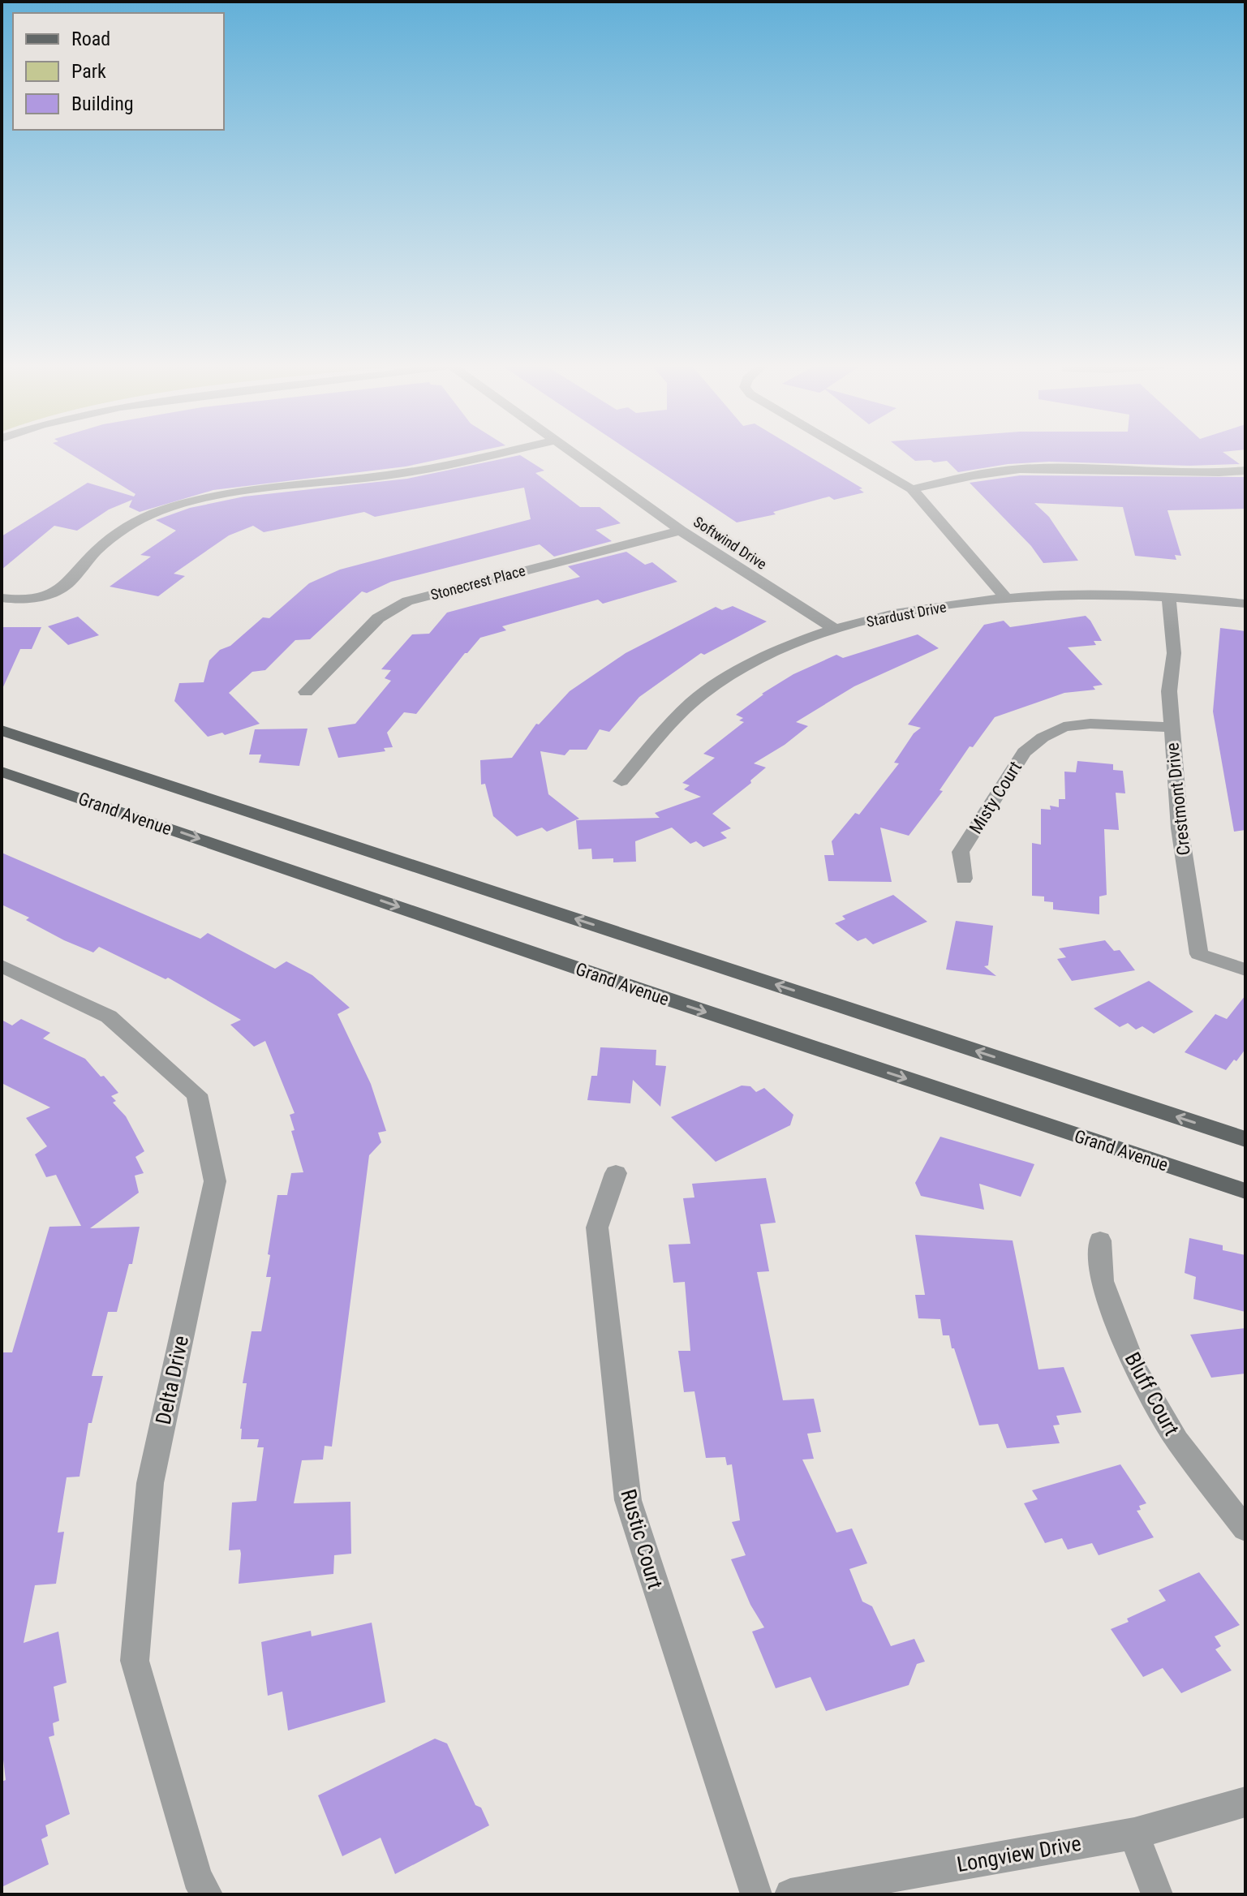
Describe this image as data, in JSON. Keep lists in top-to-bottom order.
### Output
{
  "streets": {
    "main road": ["Grand Avenue"],
    "street": [
      "Softwind Drive",
      "Stonecrest Place",
      "Stardust Drive",
      "Misty Court",
      "Crestmont Drive",
      "Delta Drive",
      "Bluff Court",
      "Rustic Court",
      "Longview Drive"
    ]
  },
  "crossings": [
    ["Softwind Drive", "Stonecrest Place"],
    ["Softwind Drive", "Stardust Drive"],
    ["Stardust Drive", "Crestmont Drive"],
    ["Misty Court", "Crestmont Drive"]
  ],
  "legend": ["Road", "Park", "Building"]
}
